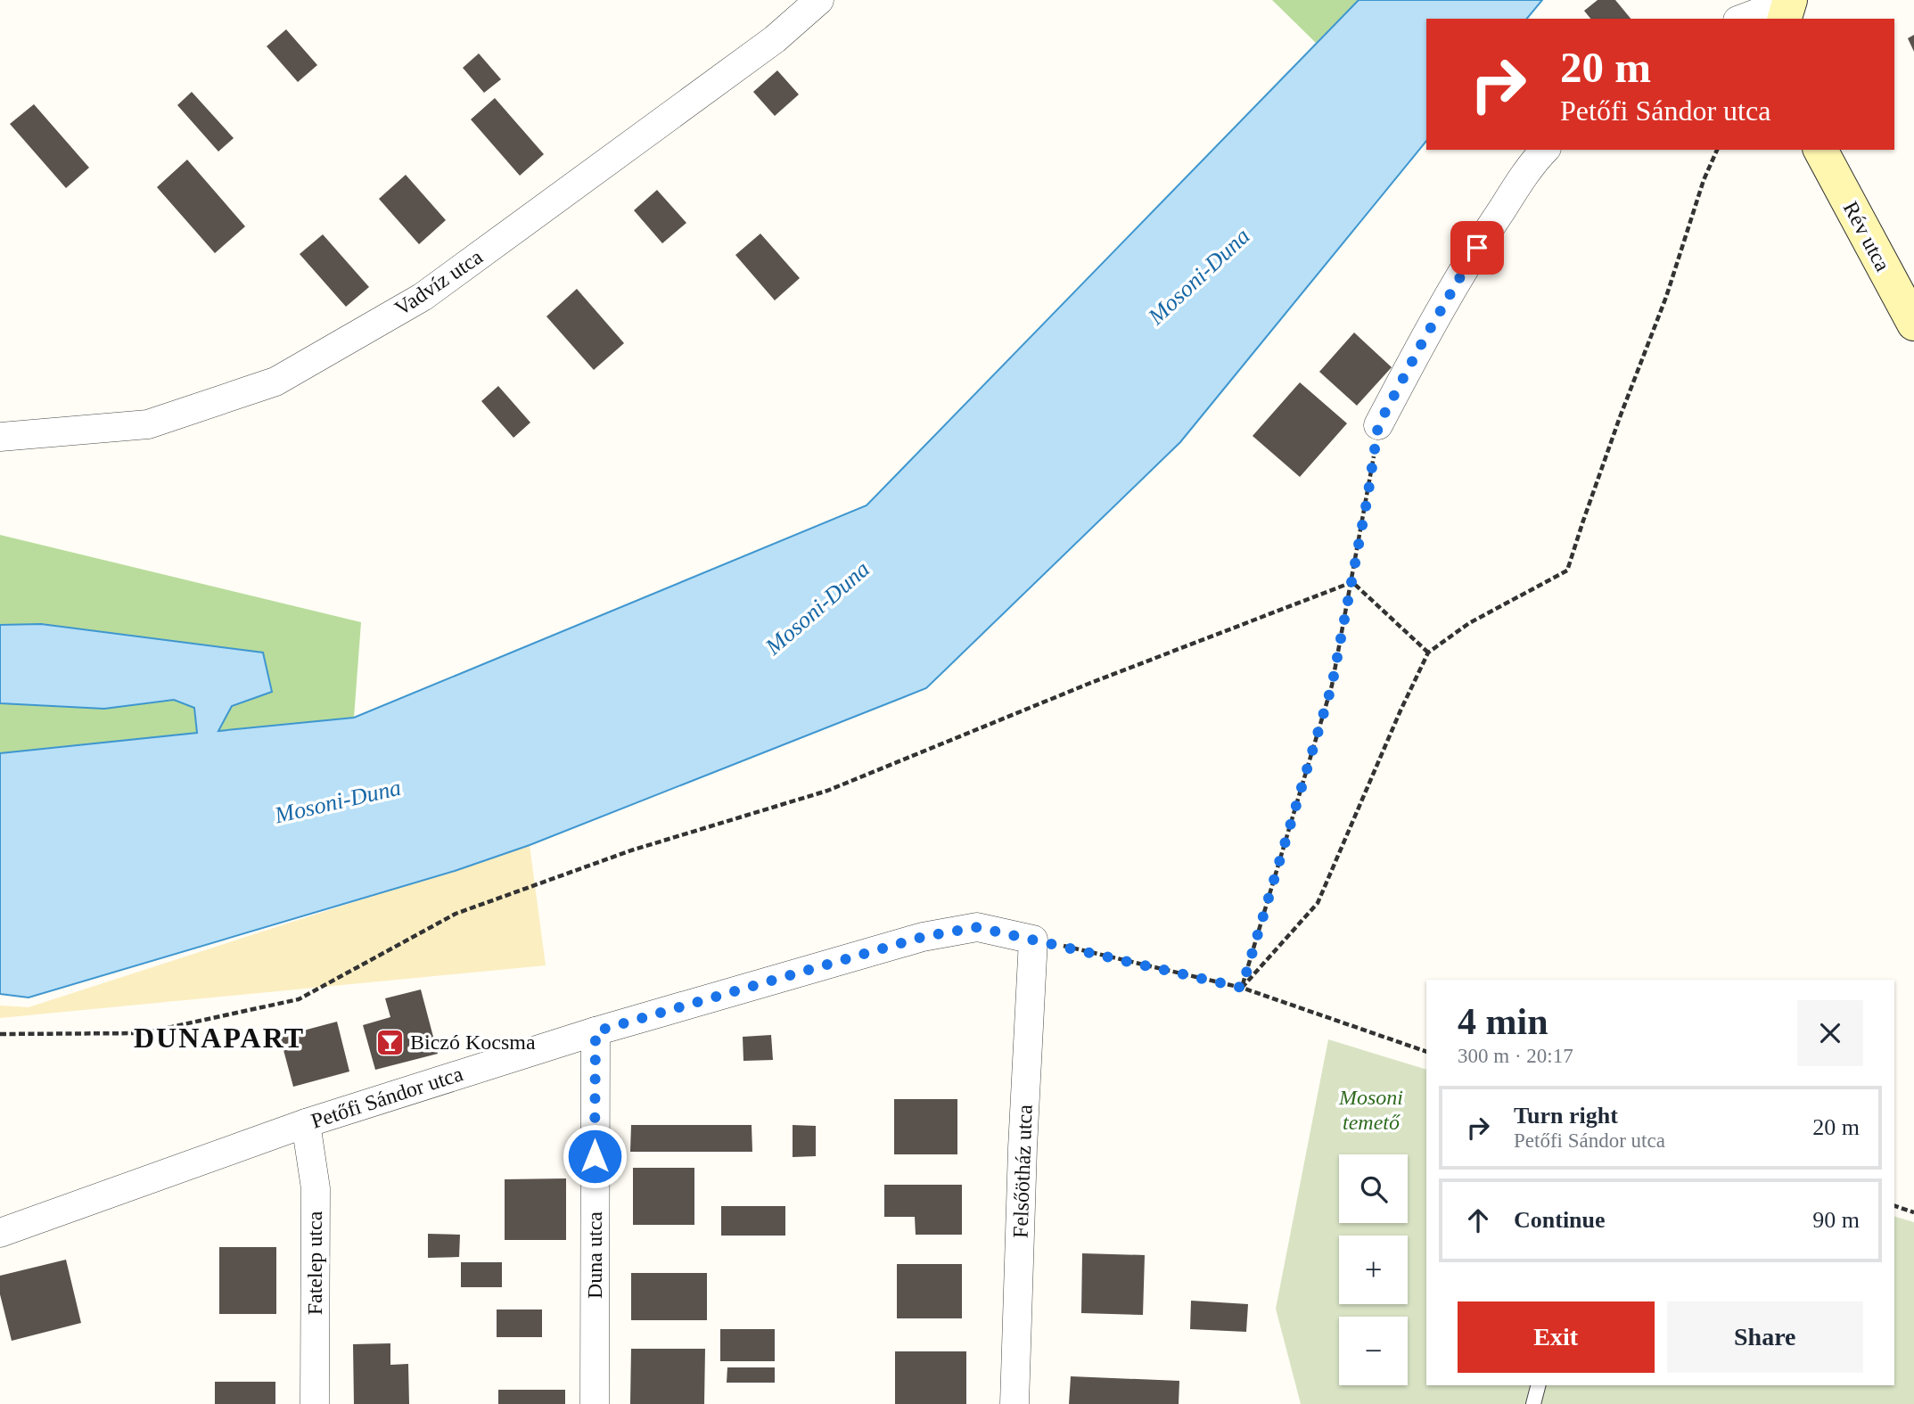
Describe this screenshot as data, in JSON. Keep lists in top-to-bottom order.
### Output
{
  "streets": {
    "main road": ["Rév utca"],
    "street": [
      "Vadvíz utca",
      "Petőfi Sándor utca",
      "Felsőötház utca",
      "Duna utca",
      "Fatelep utca"
    ]
  },
  "crossings": [
    ["Petőfi Sándor utca", "Felsőötház utca"],
    ["Petőfi Sándor utca", "Duna utca"],
    ["Petőfi Sándor utca", "Fatelep utca"]
  ],
  "districts": ["DUNAPART"],
  "water": ["Mosoni-Duna"],
  "parks": ["Mosoni temető"],
  "places": {
    "bar": ["Biczó Kocsma"]
  },
  "page": {
    "turn": ["20 m", "Petőfi Sándor utca"],
    "heading": ["4 min", "300 m · 20:17"],
    "list": [
      {
        "name": "Turn right",
        "note": "Petőfi Sándor utca",
        "value": "20 m"
      },
      {
        "name": "Continue",
        "value": "90 m"
      }
    ],
    "map_buttons": ["+", "−"],
    "buttons": ["Exit", "Share"]
  }
}
